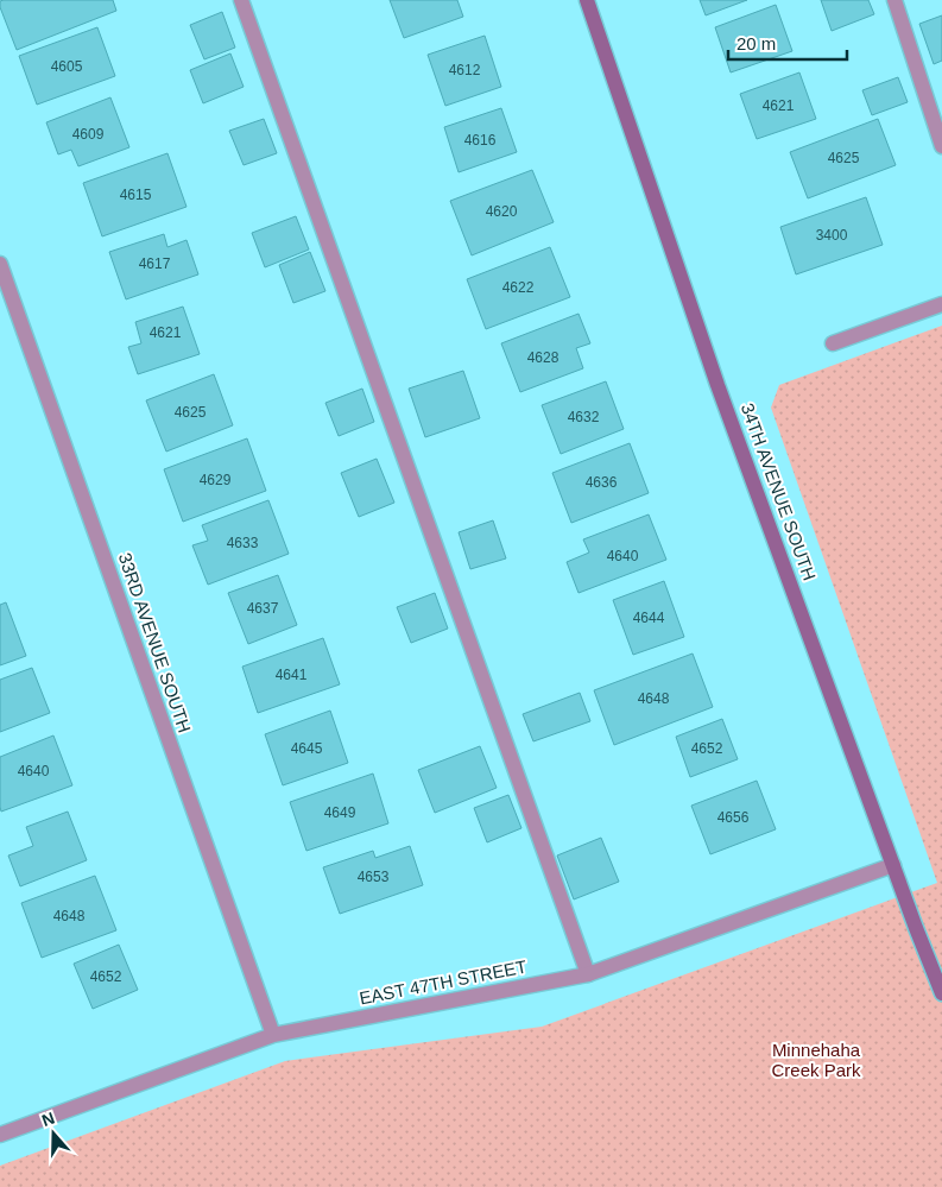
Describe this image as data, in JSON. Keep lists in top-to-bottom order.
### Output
{
  "streets": {
    "street": ["34TH AVENUE SOUTH", "33RD AVENUE SOUTH", "EAST 47TH STREET"]
  },
  "crossings": [
    ["34TH AVENUE SOUTH", "EAST 47TH STREET"],
    ["33RD AVENUE SOUTH", "EAST 47TH STREET"]
  ],
  "parks": ["Minnehaha Creek Park"],
  "house_numbers": [
    "4605",
    "4612",
    "4621",
    "4609",
    "4616",
    "4625",
    "4615",
    "4620",
    "3400",
    "4617",
    "4622",
    "4621",
    "4628",
    "4625",
    "4632",
    "4629",
    "4636",
    "4633",
    "4640",
    "4637",
    "4644",
    "4641",
    "4648",
    "4645",
    "4652",
    "4640",
    "4649",
    "4656",
    "4653",
    "4648",
    "4652"
  ],
  "scale_bar": "20 m",
  "north": "top"
}
